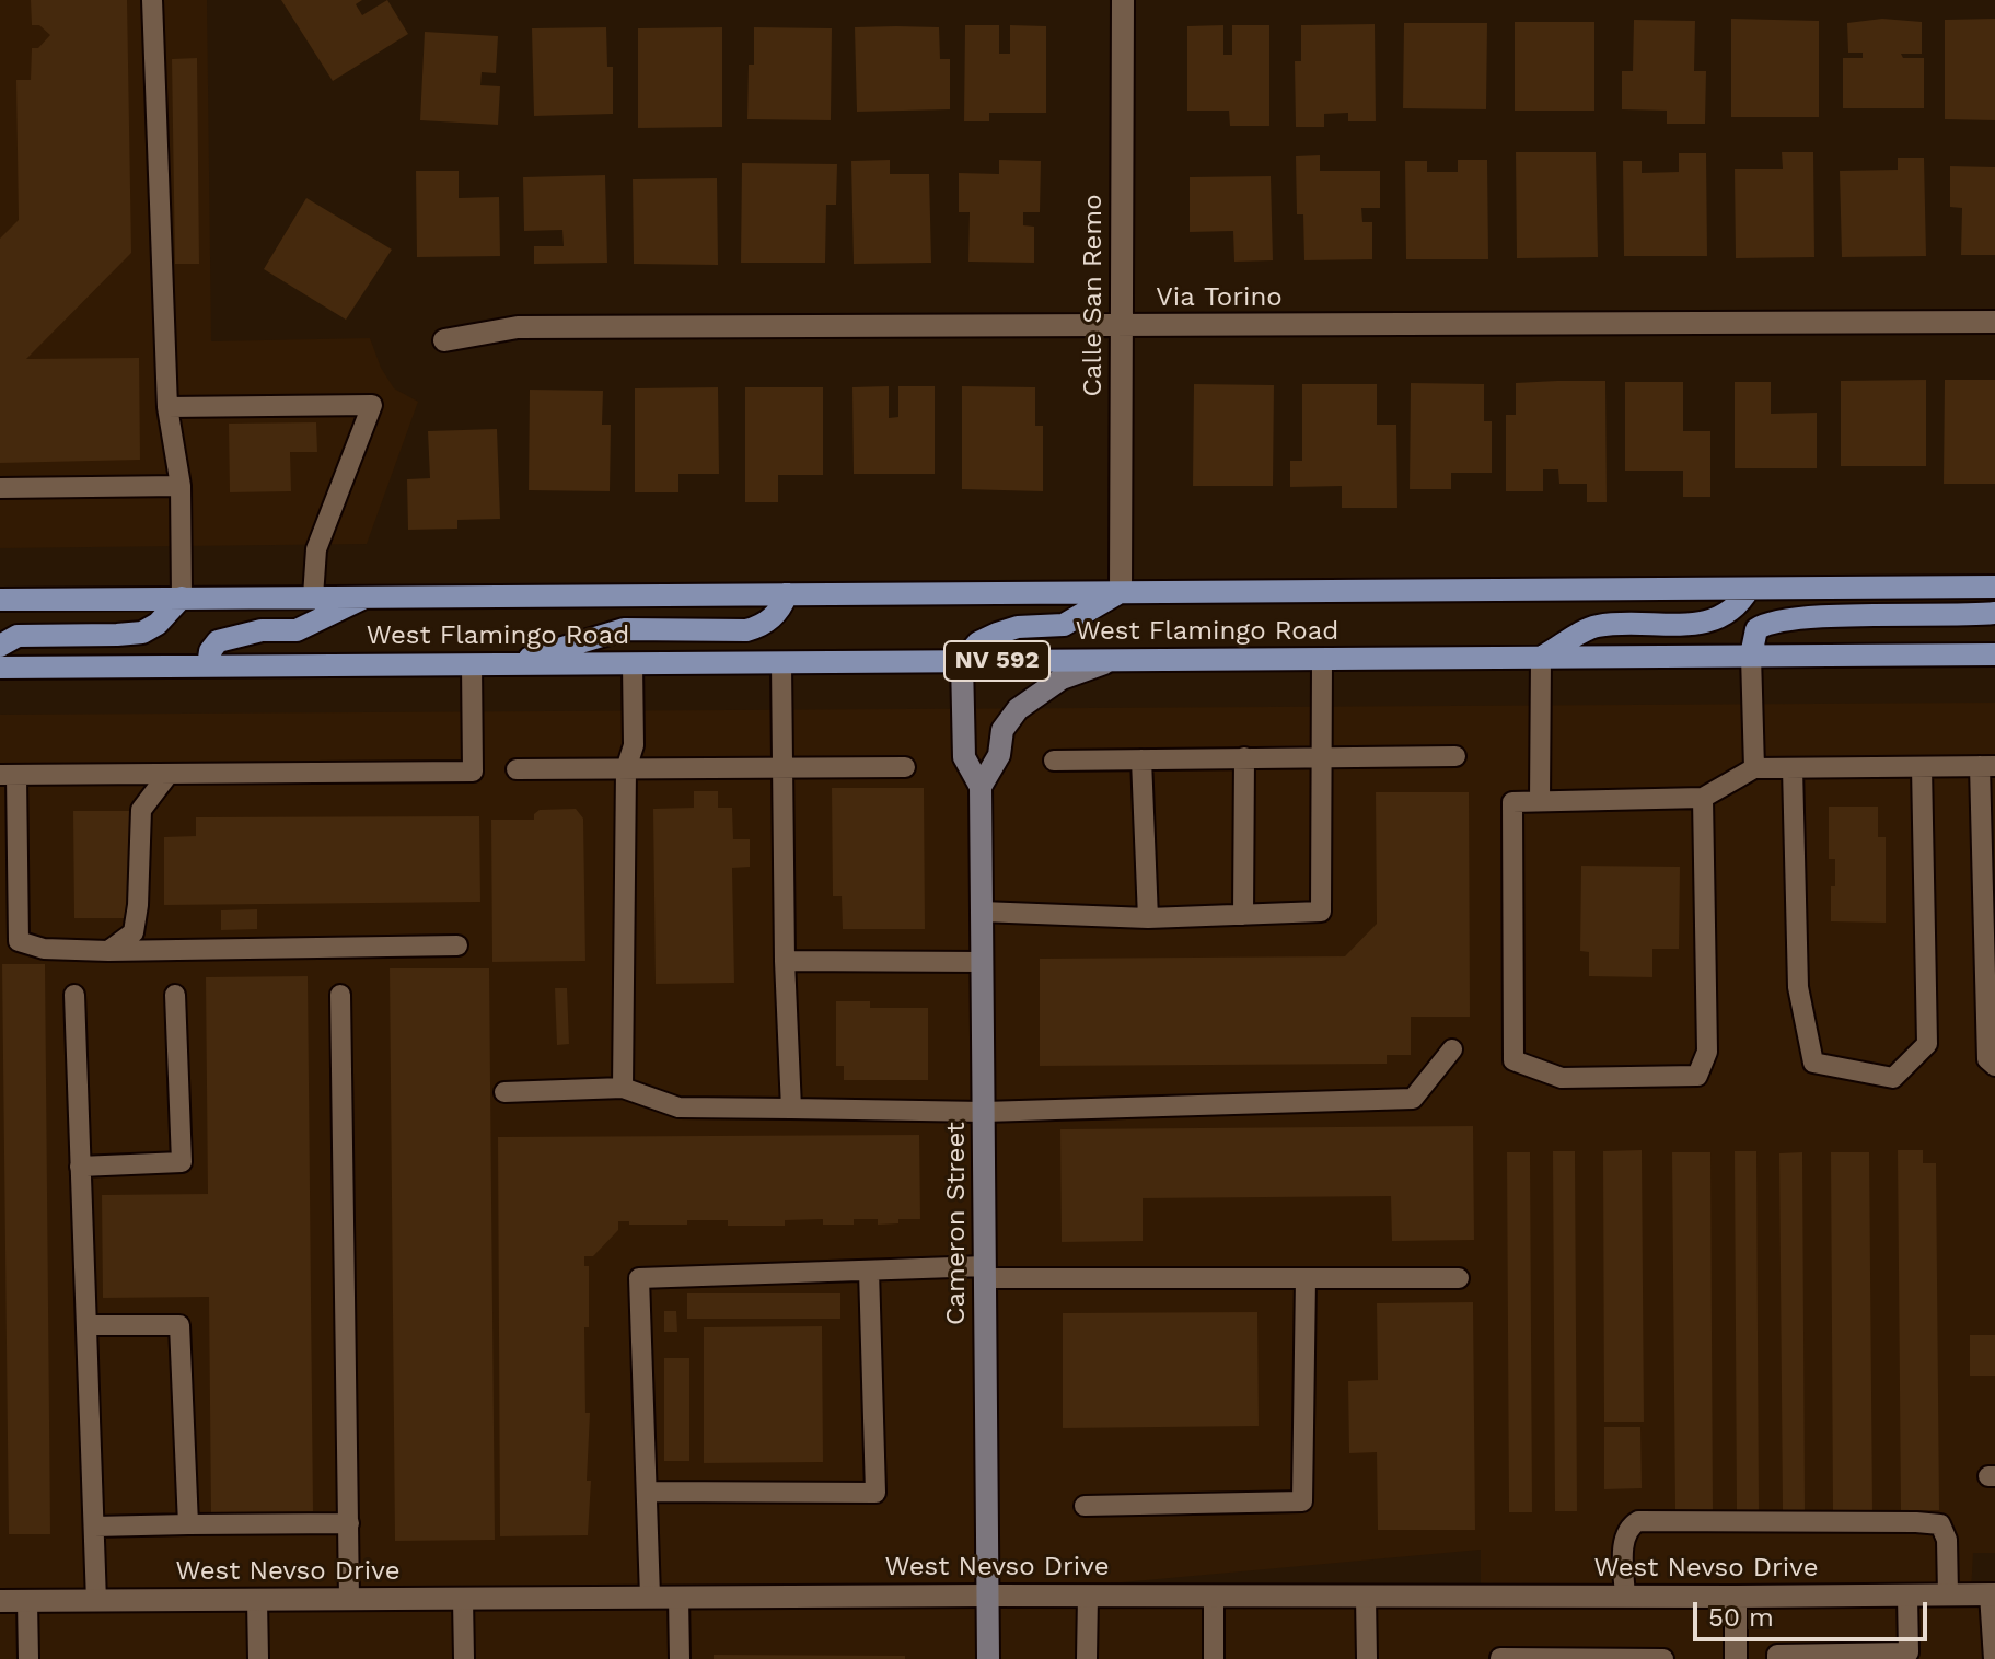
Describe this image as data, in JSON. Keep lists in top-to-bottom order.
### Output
{
  "streets": {
    "main road": ["West Flamingo Road", "NV 592"],
    "street": [
      "Calle San Remo",
      "Via Torino",
      "Cameron Street",
      "West Nevso Drive"
    ]
  },
  "crossings": [
    ["Calle San Remo", "Via Torino"],
    ["Calle San Remo", "West Flamingo Road"],
    ["West Flamingo Road", "Cameron Street"],
    ["Cameron Street", "West Nevso Drive"]
  ],
  "scale_bar": "50 m"
}
